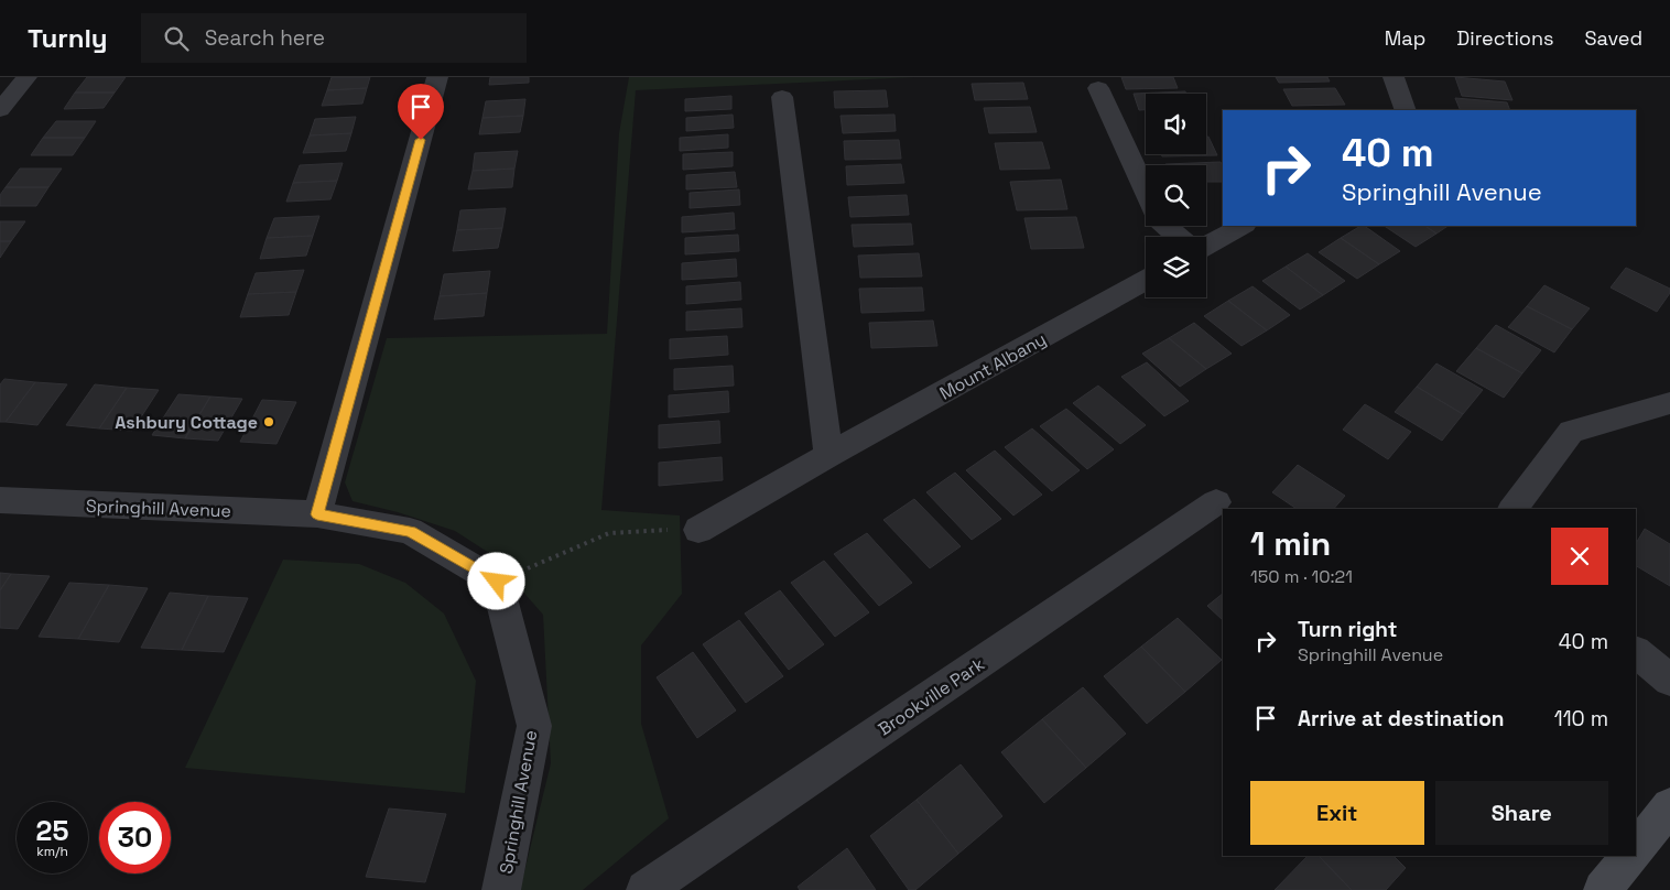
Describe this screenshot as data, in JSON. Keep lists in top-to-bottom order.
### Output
{
  "streets": {
    "street": ["Mount Albany", "Springhill Avenue", "Brookville Park"]
  },
  "places": ["Ashbury Cottage"],
  "page": {
    "header": "Turnly",
    "search": "Search here",
    "nav": ["Map", "Directions", "Saved"],
    "turn": ["40 m", "Springhill Avenue"],
    "heading": ["1 min", "150 m · 10:21"],
    "list": [
      {
        "name": "Turn right",
        "note": "Springhill Avenue",
        "value": "40 m"
      },
      {
        "name": "Arrive at destination",
        "value": "110 m"
      }
    ],
    "buttons": ["Exit", "Share"],
    "speed": "25 km/h",
    "limit": "30"
  }
}
